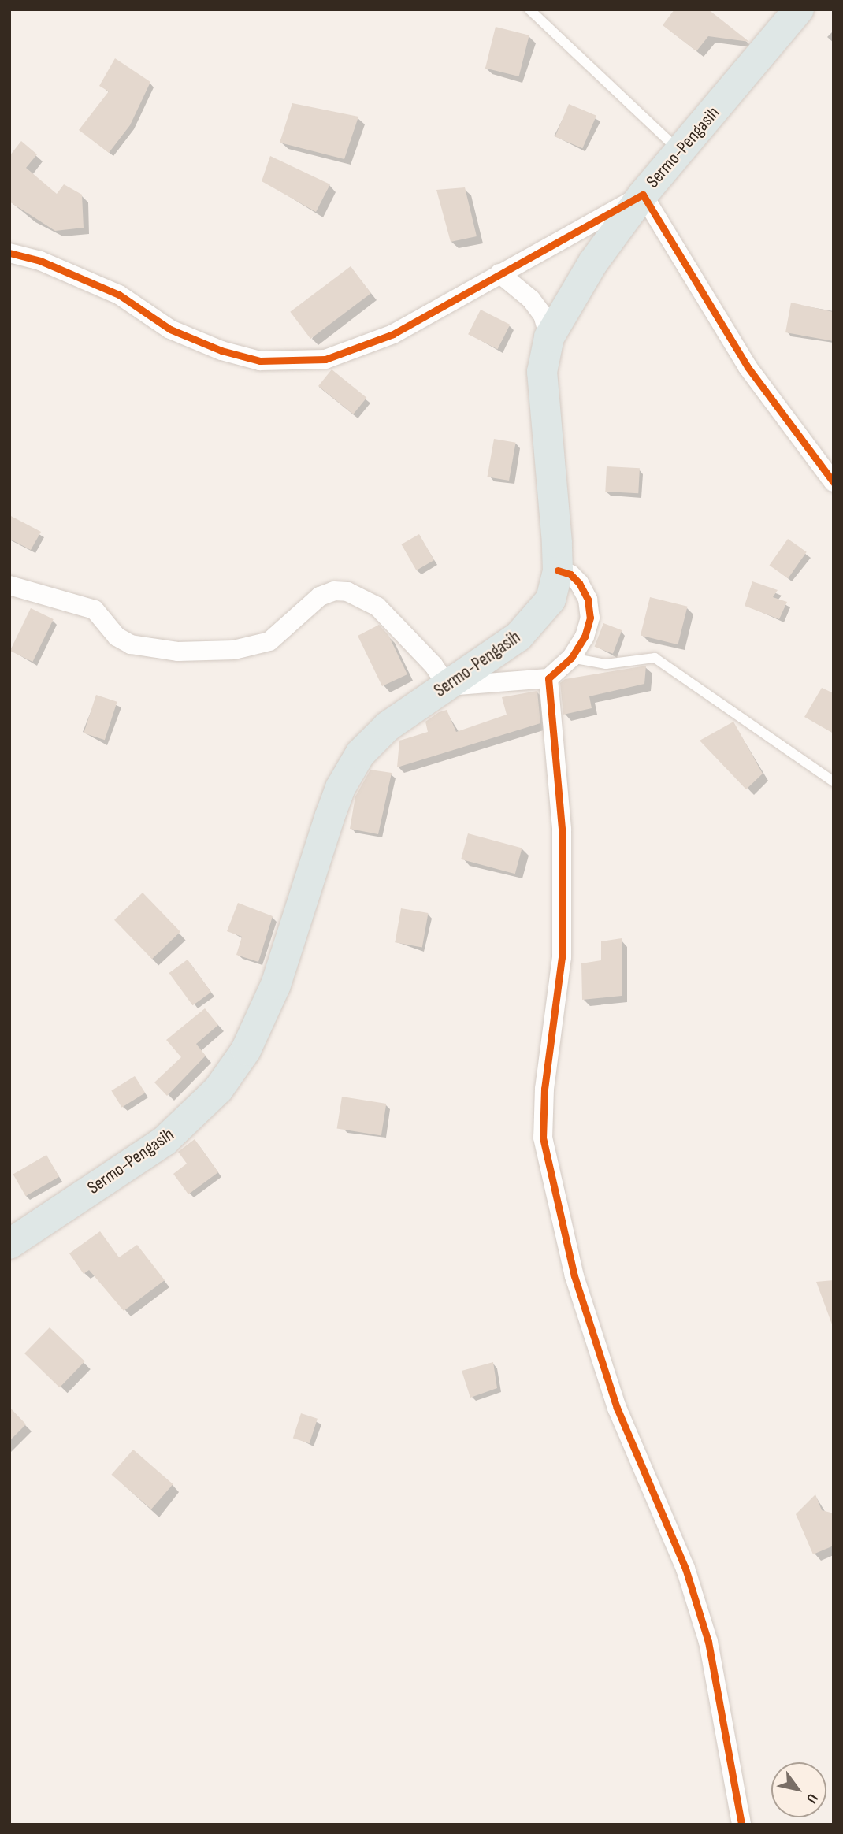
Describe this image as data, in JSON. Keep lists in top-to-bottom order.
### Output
{
  "streets": {
    "main road": ["Sermo-Pengasih"]
  },
  "north": "bottom right"
}
